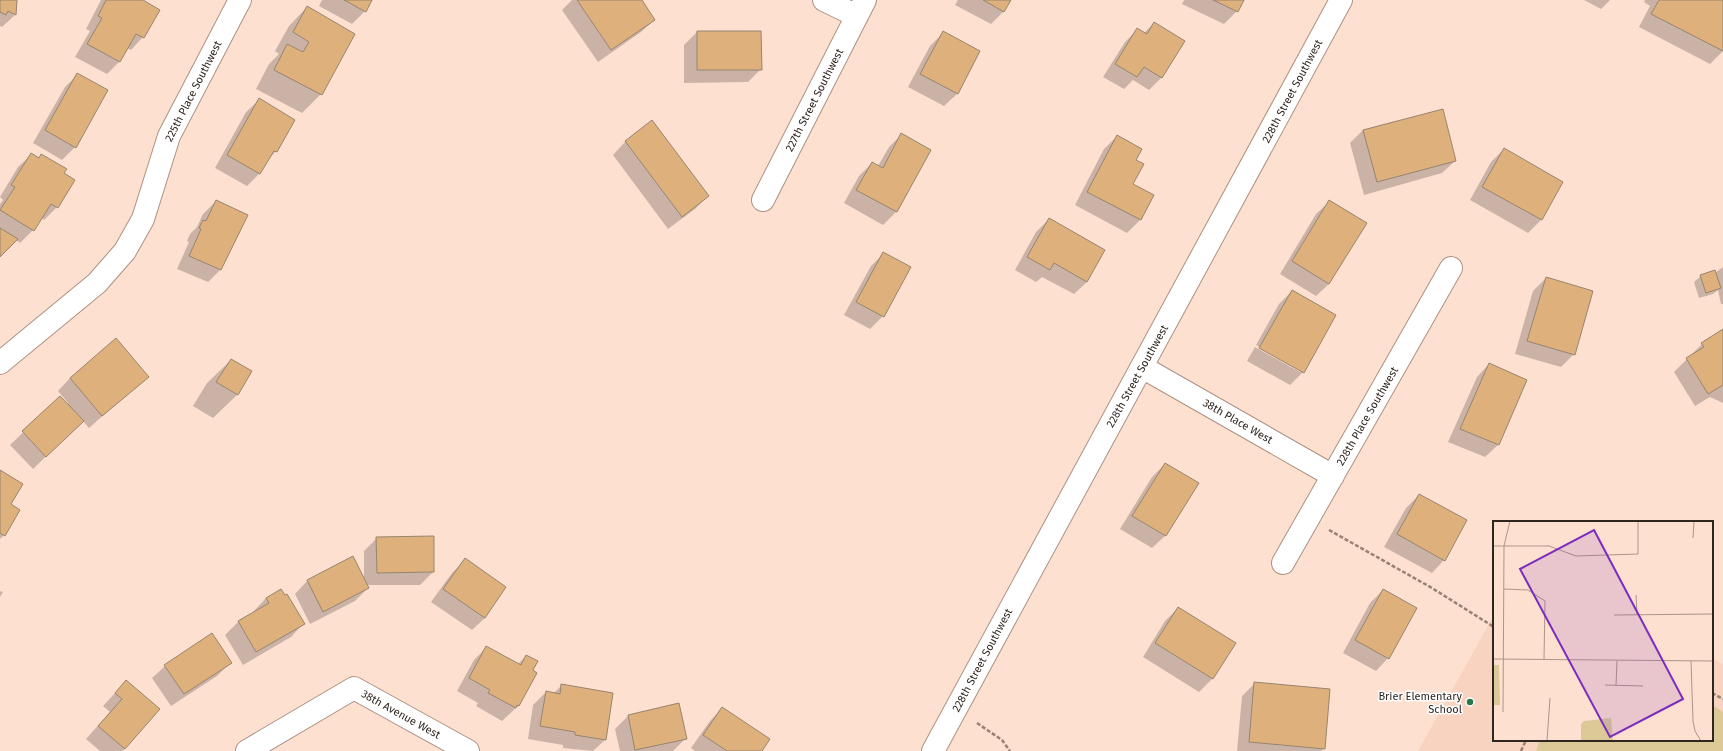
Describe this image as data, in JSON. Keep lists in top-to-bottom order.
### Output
{
  "streets": {
    "street": [
      "225th Place Southwest",
      "228th Street Southwest",
      "227th Street Southwest",
      "228th Place Southwest",
      "38th Place West",
      "38th Avenue West"
    ]
  },
  "crossings": [
    ["228th Street Southwest", "38th Place West"],
    ["228th Place Southwest", "38th Place West"]
  ],
  "places": ["Brier Elementary School"]
}
